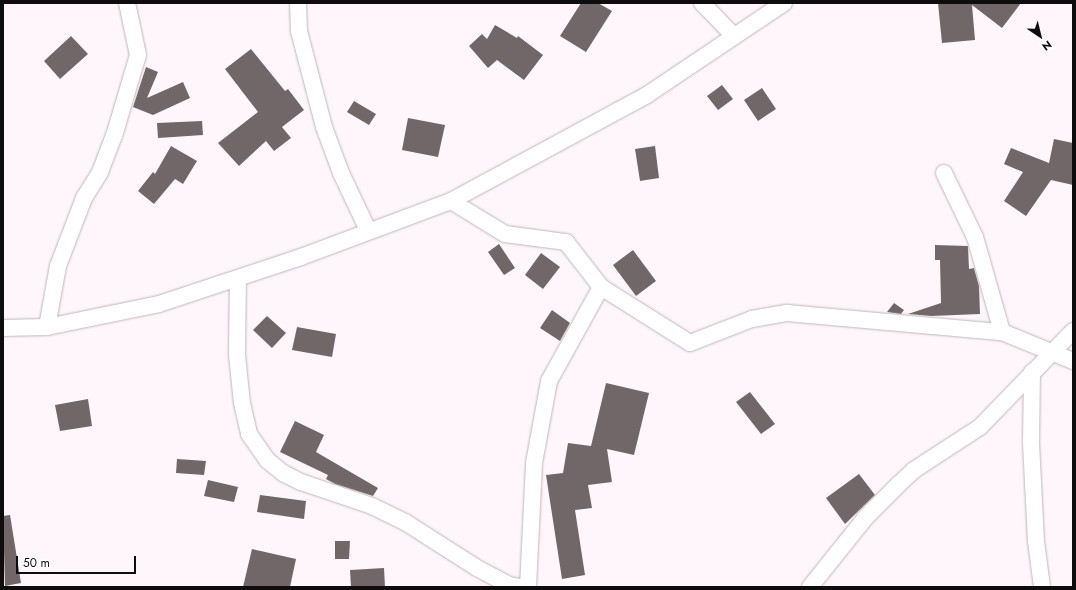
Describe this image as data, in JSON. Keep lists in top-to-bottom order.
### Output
{
  "scale_bar": "50 m",
  "north": "bottom right"
}
